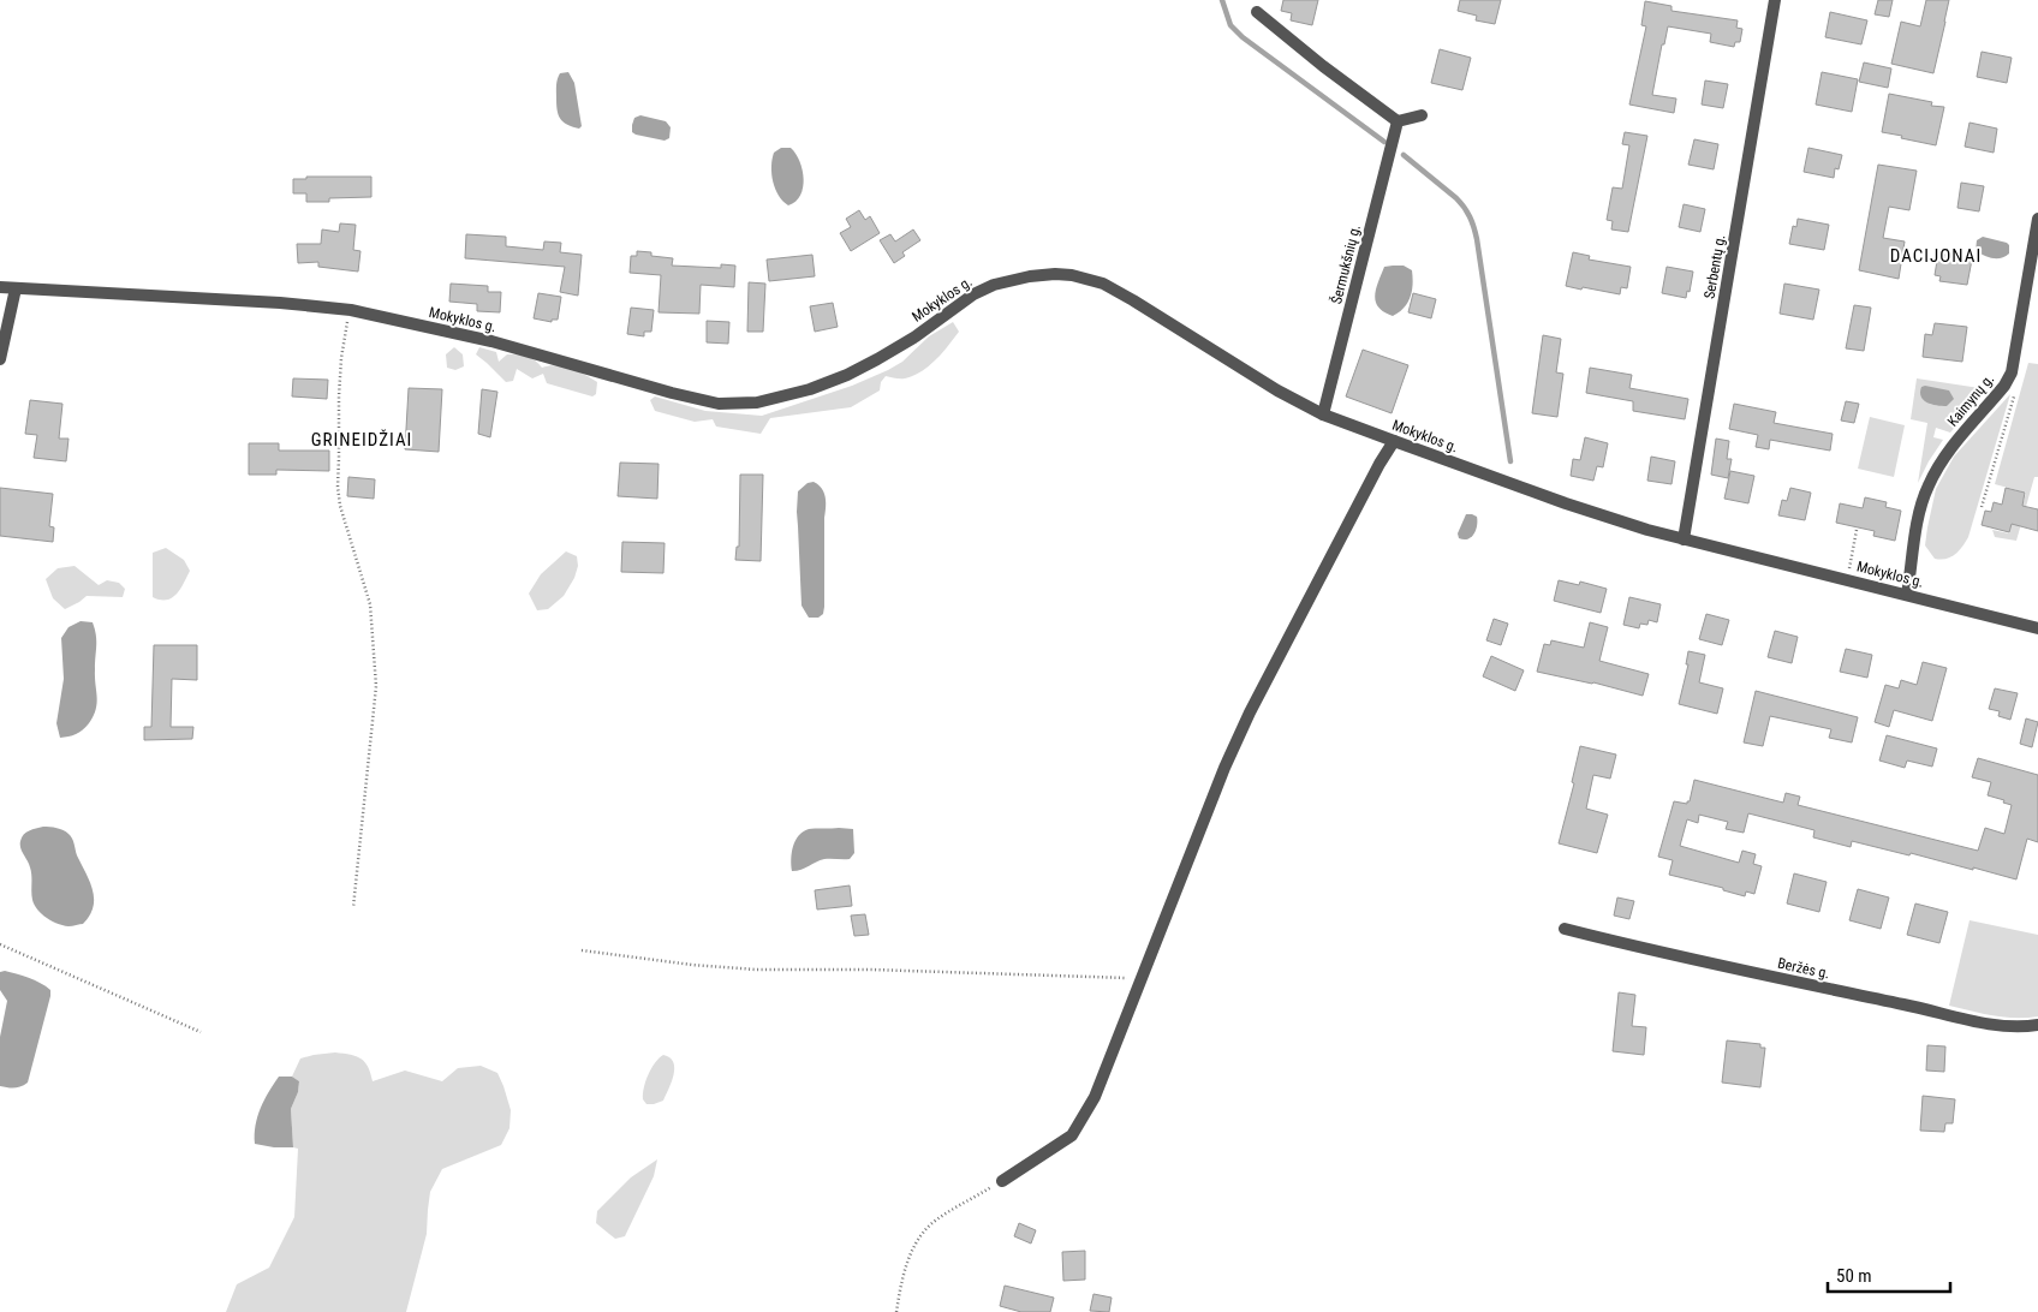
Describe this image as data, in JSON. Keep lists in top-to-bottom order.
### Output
{
  "streets": {
    "street": [
      "Šermukšnių g.",
      "Serbentų g.",
      "Mokyklos g.",
      "Kaimynų g.",
      "Beržės g."
    ]
  },
  "crossings": [
    ["Šermukšnių g.", "Mokyklos g."],
    ["Serbentų g.", "Mokyklos g."],
    ["Mokyklos g.", "Kaimynų g."]
  ],
  "districts": ["DACIJONAI", "GRINEIDŽIAI"],
  "scale_bar": "50 m"
}
